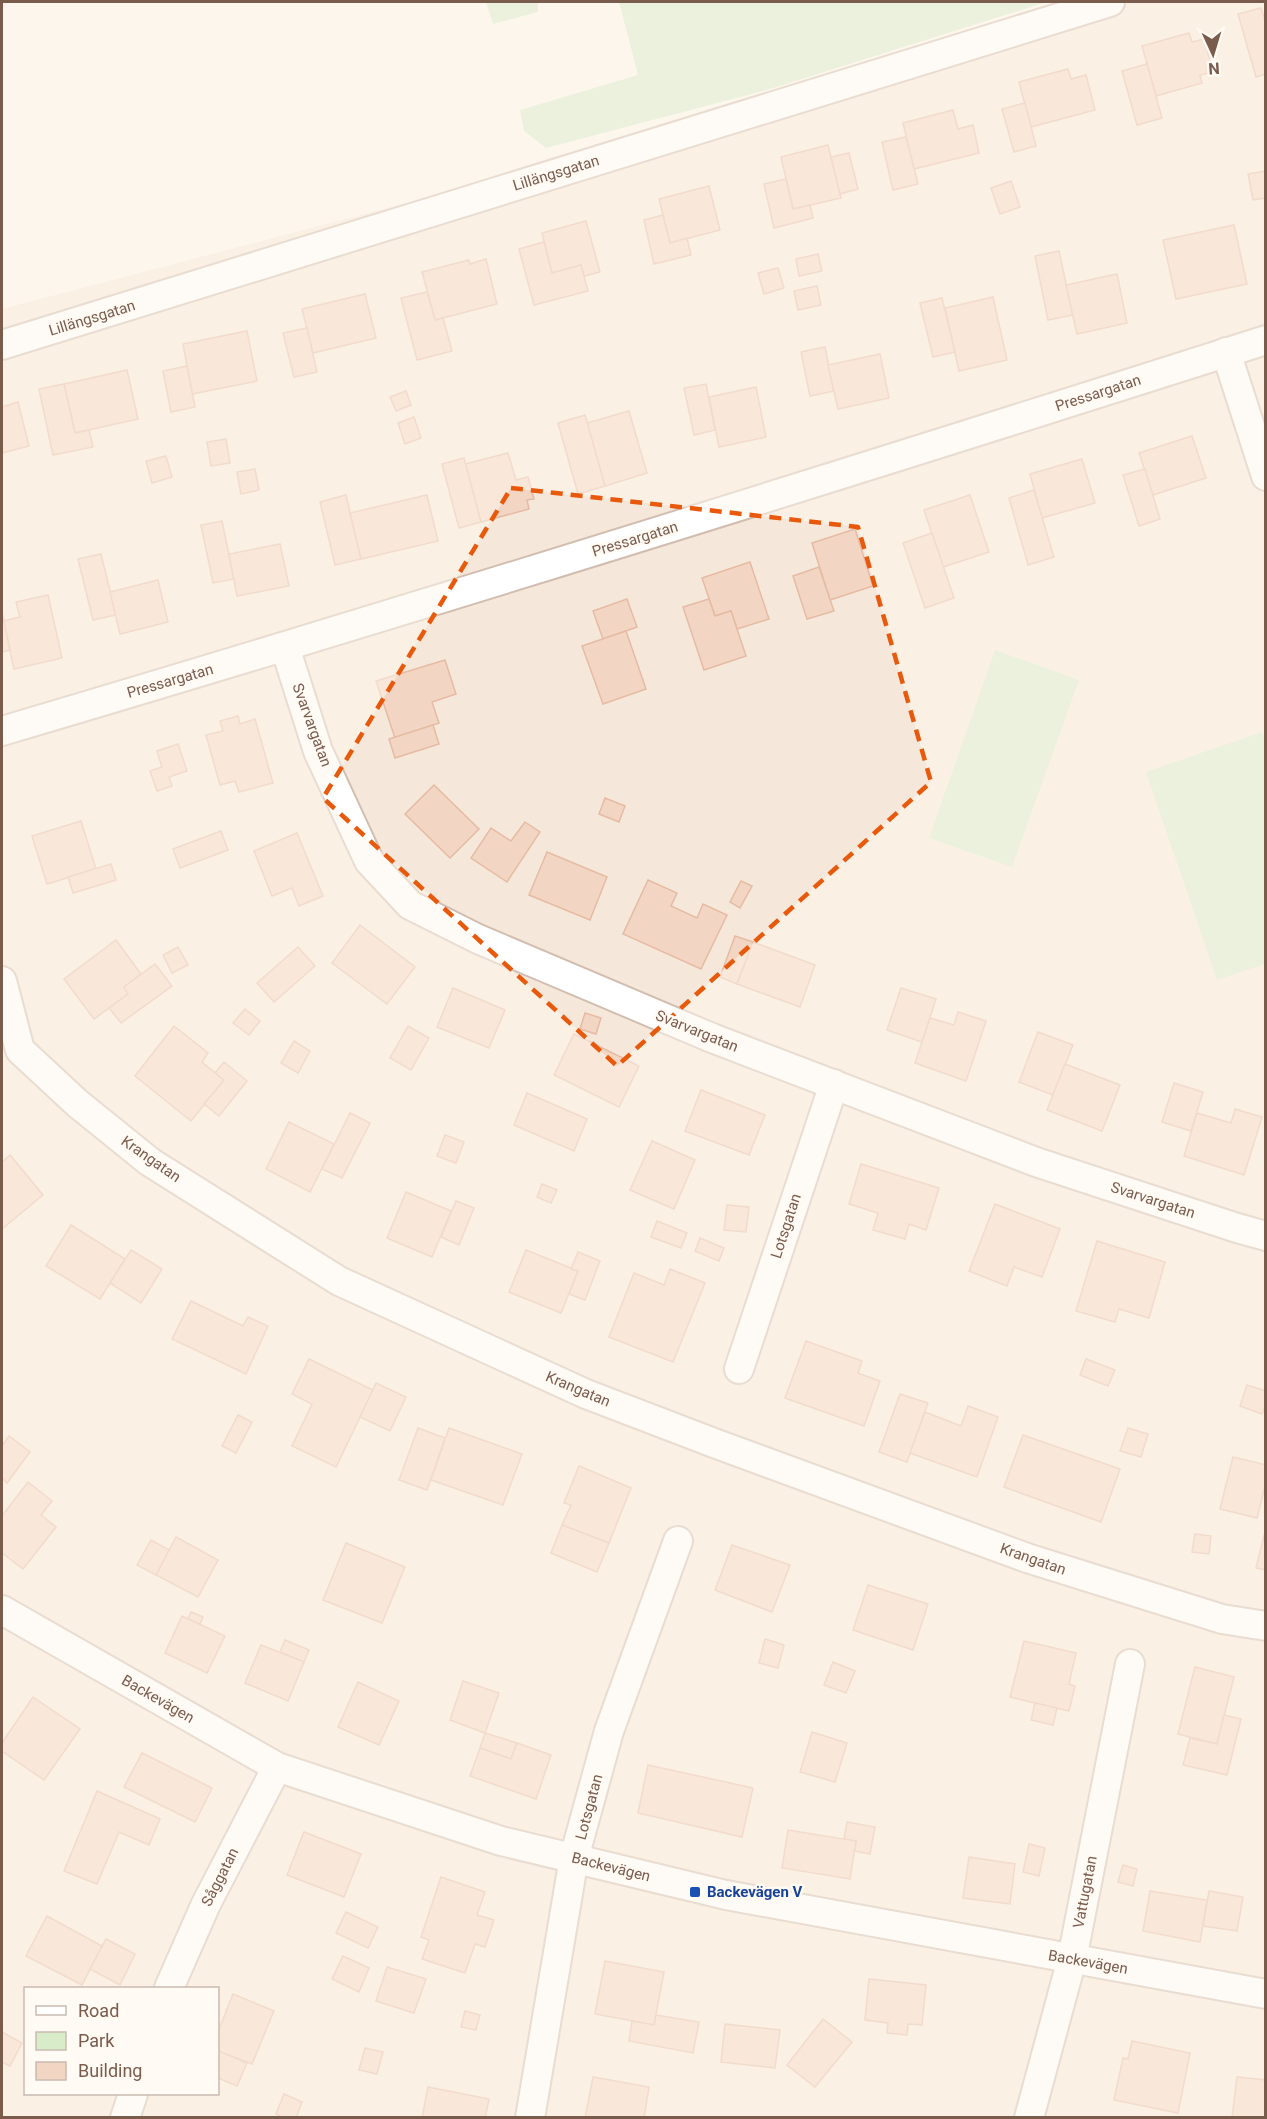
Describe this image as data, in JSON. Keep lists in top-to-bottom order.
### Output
{
  "streets": {
    "street": [
      "Lillängsgatan",
      "Pressargatan",
      "Svarvargatan",
      "Krangatan",
      "Lotsgatan",
      "Backevägen",
      "Såggatan",
      "Vattugatan"
    ]
  },
  "crossings": [
    ["Pressargatan", "Svarvargatan"],
    ["Svarvargatan", "Lotsgatan"],
    ["Lotsgatan", "Backevägen"],
    ["Backevägen", "Såggatan"],
    ["Backevägen", "Vattugatan"]
  ],
  "places": {
    "transit": ["Backevägen V"]
  },
  "legend": ["Road", "Park", "Building"],
  "north": "bottom"
}
